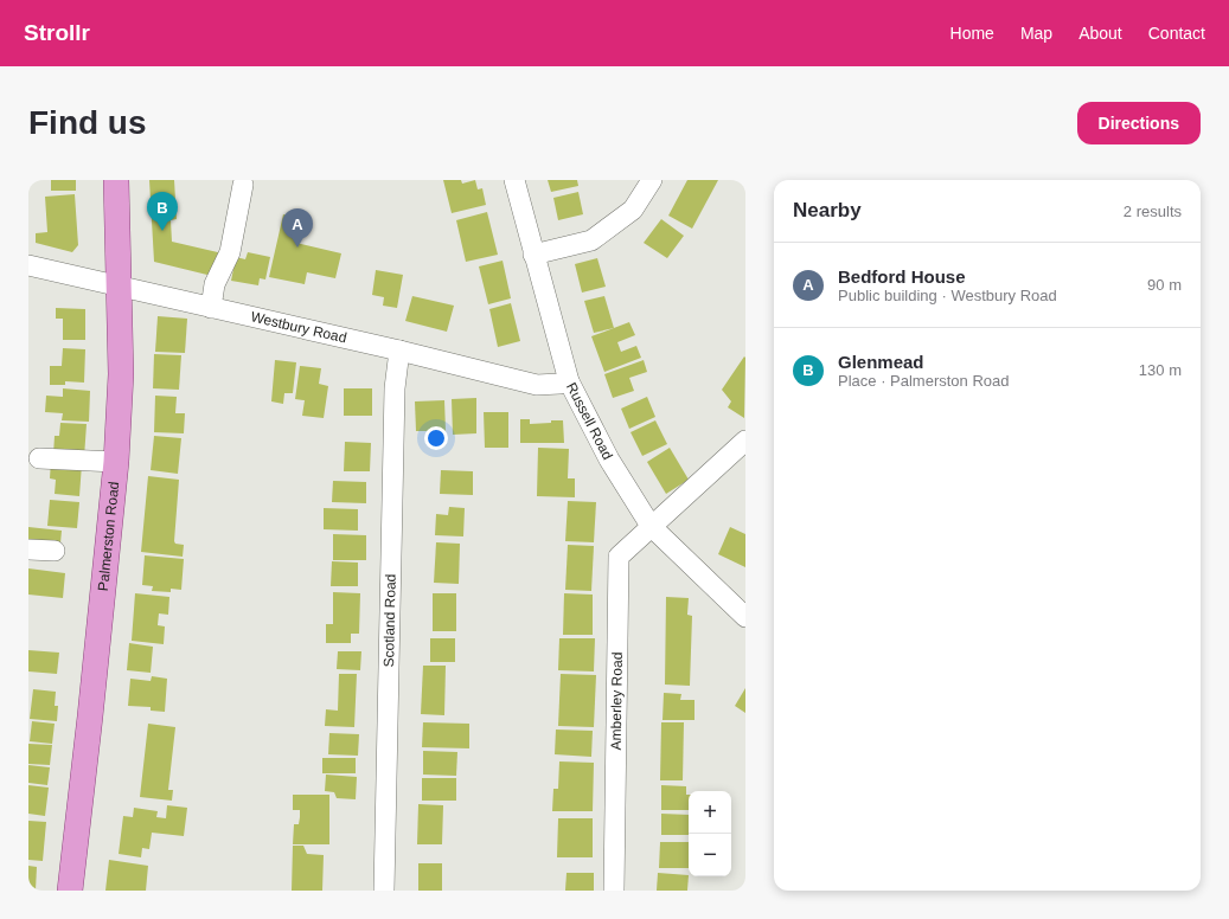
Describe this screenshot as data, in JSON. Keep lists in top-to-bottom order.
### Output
{
  "streets": {
    "main road": ["Palmerston Road"],
    "street": [
      "Westbury Road",
      "Russell Road",
      "Scotland Road",
      "Amberley Road"
    ]
  },
  "crossings": [
    ["Westbury Road", "Russell Road"],
    ["Westbury Road", "Palmerston Road"],
    ["Westbury Road", "Scotland Road"],
    ["Russell Road", "Amberley Road"]
  ],
  "page": {
    "header": "Strollr",
    "nav": [
      "Home",
      "Map",
      "About",
      "Contact"
    ],
    "buttons": "Directions",
    "title": "Find us",
    "heading": ["Nearby", "2 results"],
    "pins": ["B", "A"],
    "list": [
      {
        "mark": "A",
        "name": "Bedford House",
        "note": "Public building · Westbury Road",
        "value": "90 m"
      },
      {
        "mark": "B",
        "name": "Glenmead",
        "note": "Place · Palmerston Road",
        "value": "130 m"
      }
    ],
    "map_buttons": ["+", "−"]
  }
}
